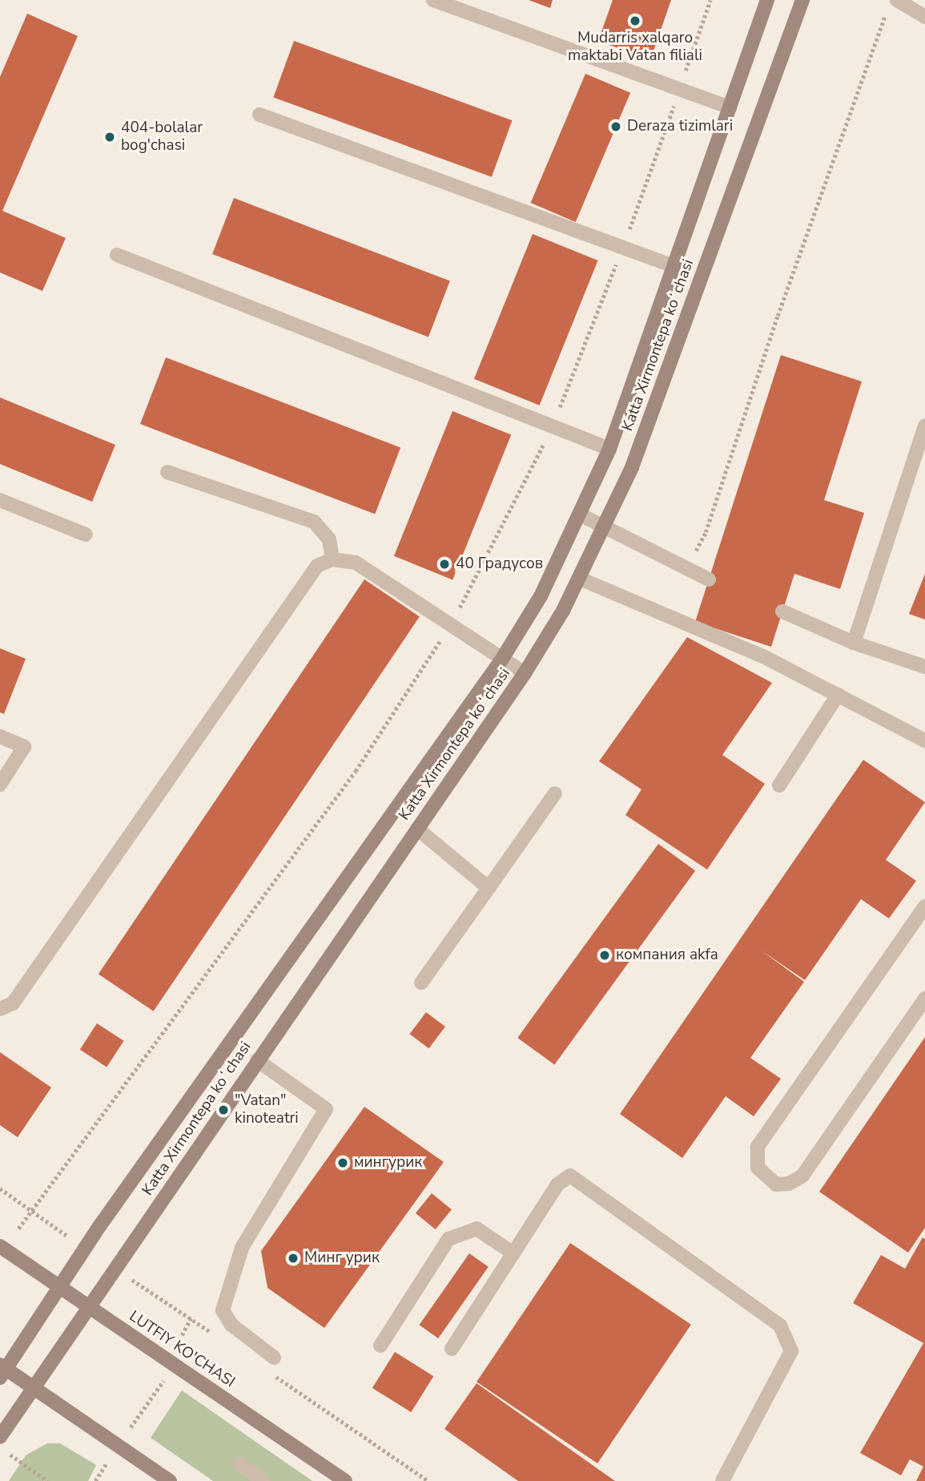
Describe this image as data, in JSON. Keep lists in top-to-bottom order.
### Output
{
  "streets": {
    "main road": ["Katta Xirmontepa koʻchasi", "LUTFIY KO'CHASI"]
  },
  "crossings": [
    ["Katta Xirmontepa koʻchasi", "LUTFIY KO'CHASI"]
  ],
  "places": [
    "Mudarris xalqaro maktabi Vatan filiali",
    "Deraza tizimlari",
    "404-bolalar bog'chasi",
    "40 Градусов",
    "компания akfa",
    "\"Vatan\" kinoteatri",
    "мингурик",
    "Минг урик"
  ]
}
